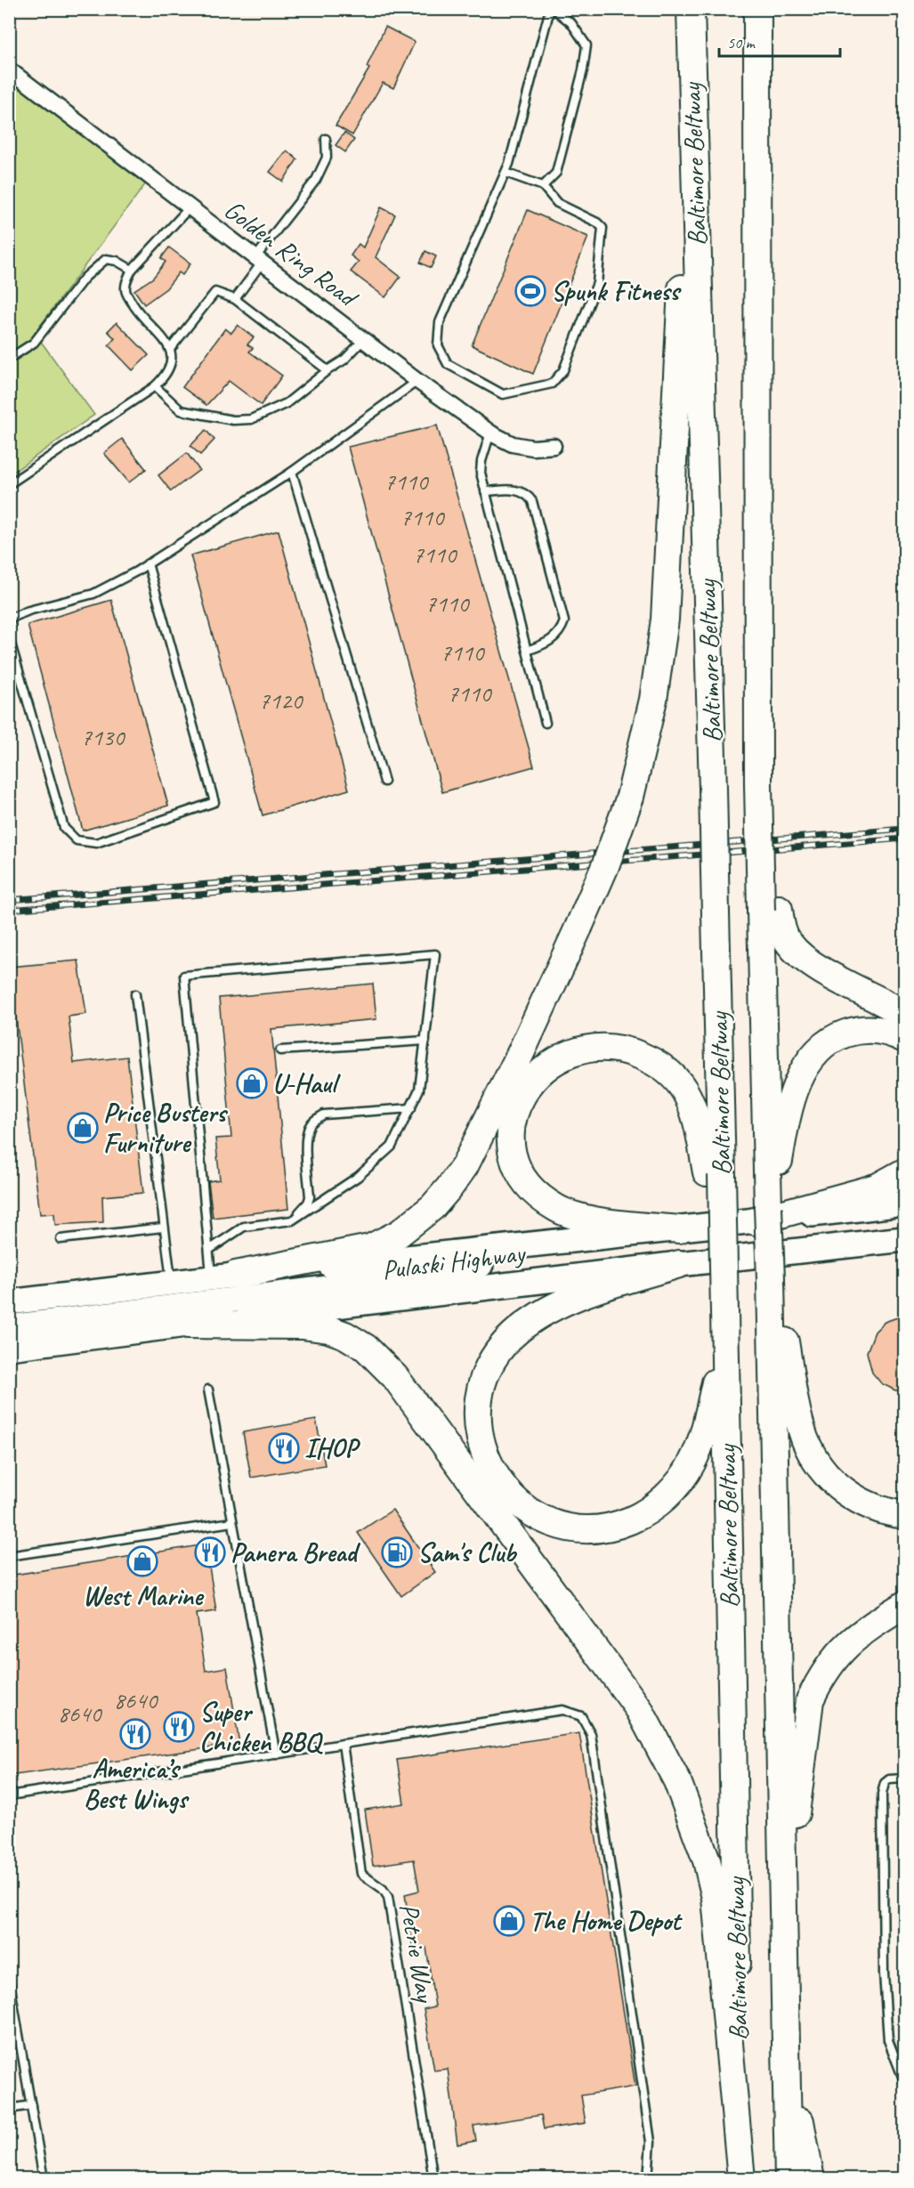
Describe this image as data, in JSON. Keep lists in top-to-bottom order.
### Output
{
  "streets": {
    "highway": ["Baltimore Beltway", "Pulaski Highway"],
    "street": ["Golden Ring Road"],
    "lane": ["Petrie Way"]
  },
  "crossings": [
    ["Baltimore Beltway", "Pulaski Highway"]
  ],
  "places": {
    "sports": ["Spunk Fitness"],
    "shop": [
      "U-Haul",
      "Price Busters Furniture",
      "West Marine",
      "The Home Depot"
    ],
    "restaurant": [
      "IHOP",
      "Panera Bread",
      "Super Chicken BBQ",
      "America’s Best Wings"
    ],
    "fuel station": ["Sam's Club"]
  },
  "house_numbers": [
    "7110",
    "7110",
    "7110",
    "7110",
    "7110",
    "7110",
    "7120",
    "7130",
    "8640",
    "8640"
  ],
  "scale_bar": "50 m"
}
